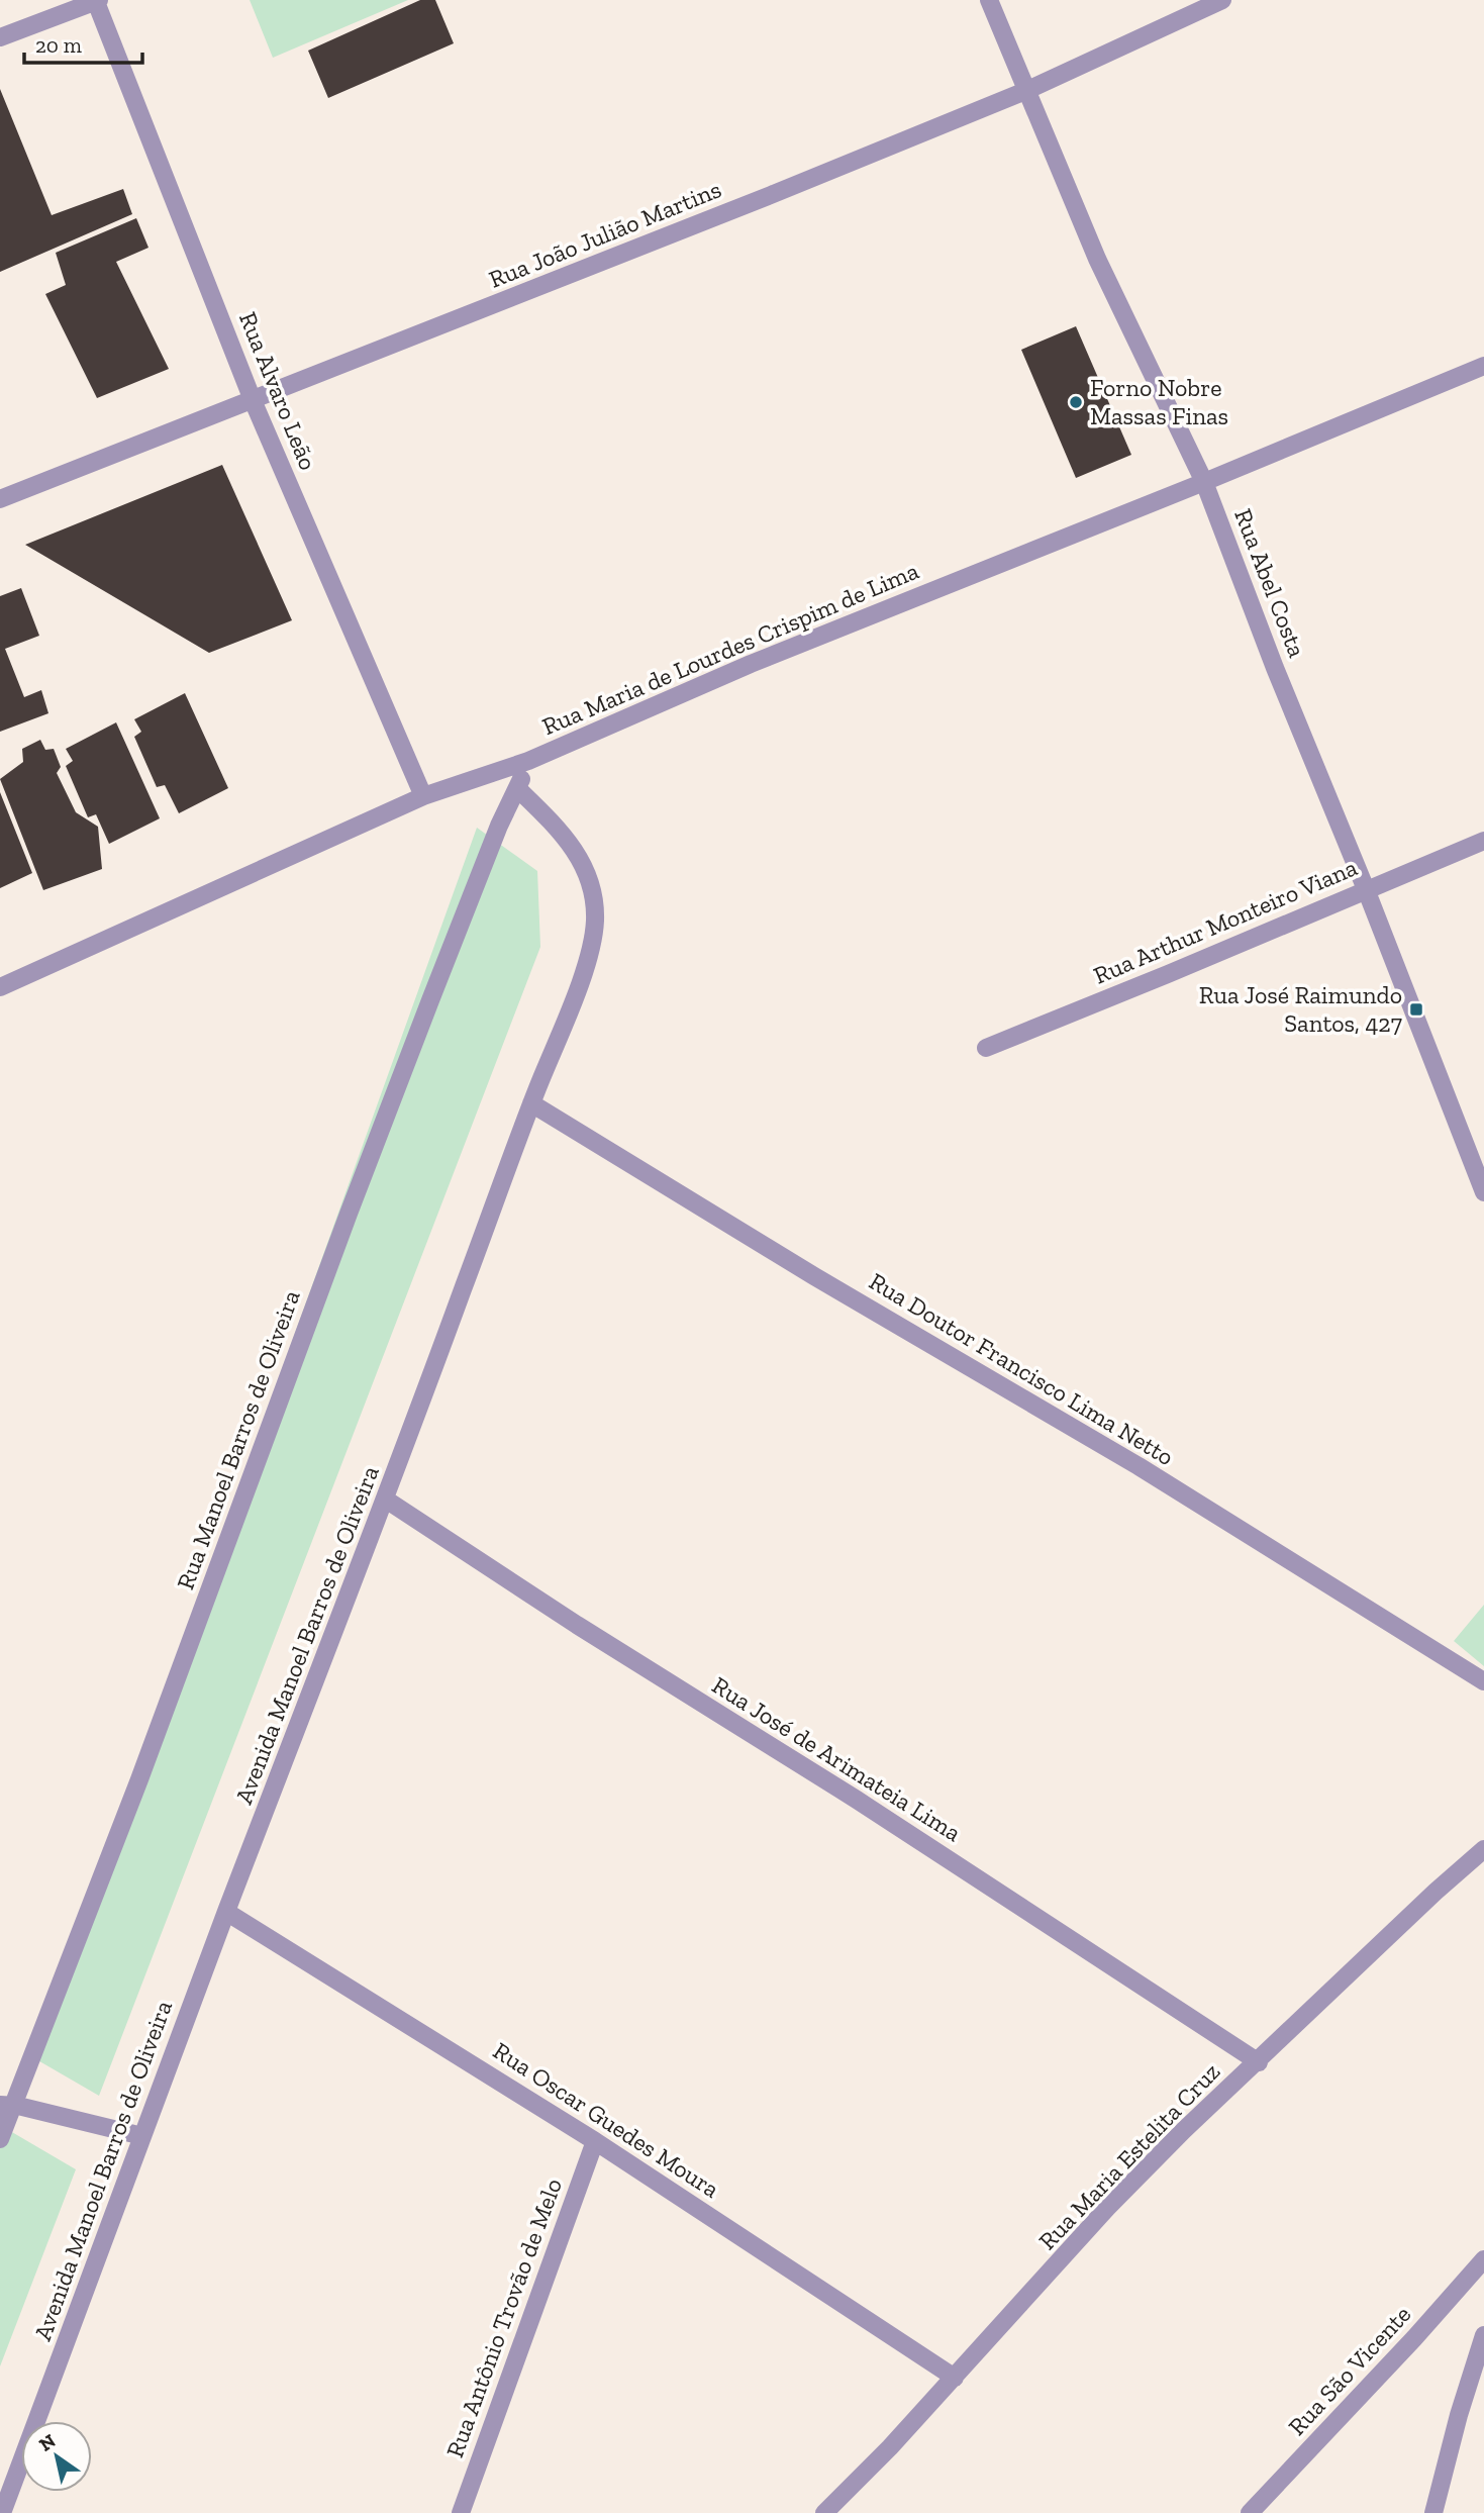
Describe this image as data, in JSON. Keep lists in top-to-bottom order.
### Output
{
  "streets": {
    "street": [
      "Rua João Julião Martins",
      "Rua Alvaro Leão",
      "Rua Abel Costa",
      "Rua Maria de Lourdes Crispim de Lima",
      "Rua Arthur Monteiro Viana",
      "Rua Doutor Francisco Lima Netto",
      "Rua Manoel Barros de Oliveira",
      "Avenida Manoel Barros de Oliveira",
      "Rua José de Arimateia Lima",
      "Rua Oscar Guedes Moura",
      "Rua Maria Estelita Cruz",
      "Rua Antônio Trovão de Melo",
      "Rua São Vicente"
    ]
  },
  "crossings": [
    ["Rua João Julião Martins", "Rua Alvaro Leão"],
    ["Rua João Julião Martins", "Rua Abel Costa"],
    ["Rua Alvaro Leão", "Rua Maria de Lourdes Crispim de Lima"],
    ["Rua Abel Costa", "Rua Maria de Lourdes Crispim de Lima"],
    ["Rua Abel Costa", "Rua Arthur Monteiro Viana"],
    ["Rua Maria de Lourdes Crispim de Lima", "Rua Manoel Barros de Oliveira"],
    ["Rua Doutor Francisco Lima Netto", "Avenida Manoel Barros de Oliveira"],
    ["Rua Manoel Barros de Oliveira", "Avenida Manoel Barros de Oliveira"],
    ["Avenida Manoel Barros de Oliveira", "Rua José de Arimateia Lima"],
    ["Avenida Manoel Barros de Oliveira", "Rua Oscar Guedes Moura"],
    ["Rua José de Arimateia Lima", "Rua Maria Estelita Cruz"],
    ["Rua Oscar Guedes Moura", "Rua Maria Estelita Cruz"],
    ["Rua Oscar Guedes Moura", "Rua Antônio Trovão de Melo"]
  ],
  "places": {
    "other": ["Forno Nobre Massas Finas"],
    "transit": ["Rua José Raimundo Santos, 427"]
  },
  "scale_bar": "20 m",
  "north": "top left"
}
